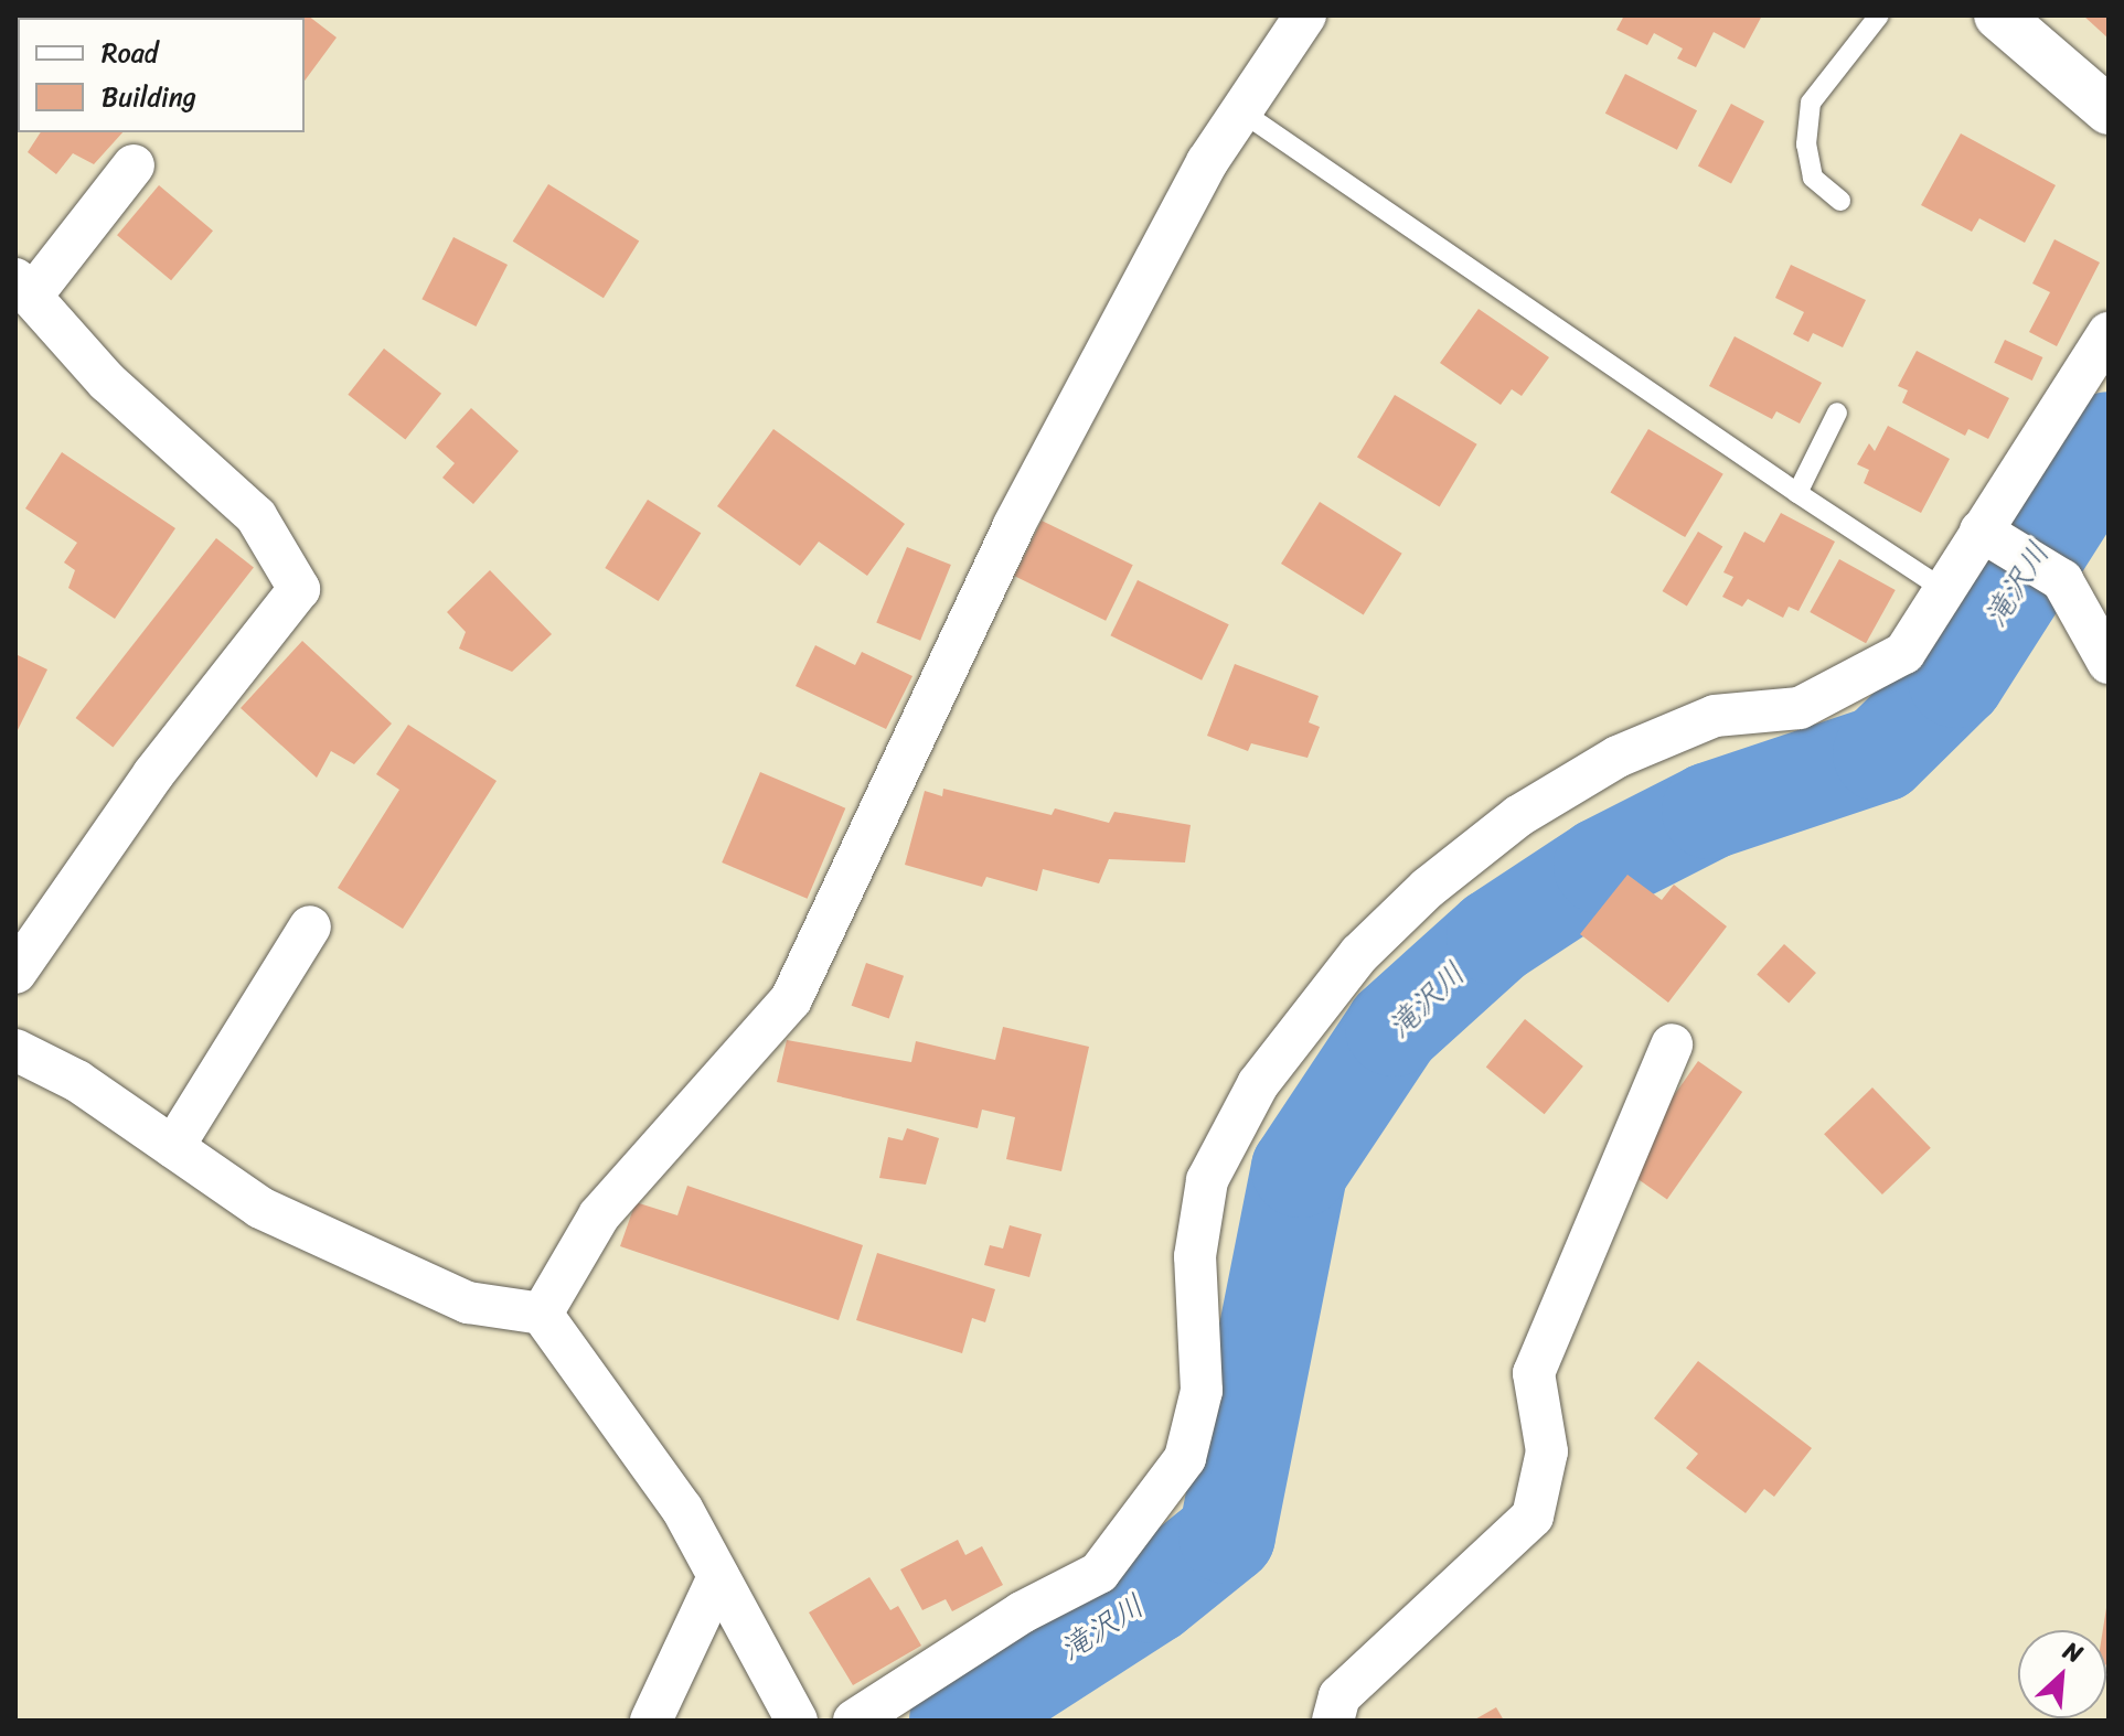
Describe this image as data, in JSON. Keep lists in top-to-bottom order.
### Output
{
  "water": ["滝沢川"],
  "legend": ["Road", "Building"],
  "north": "top right"
}
